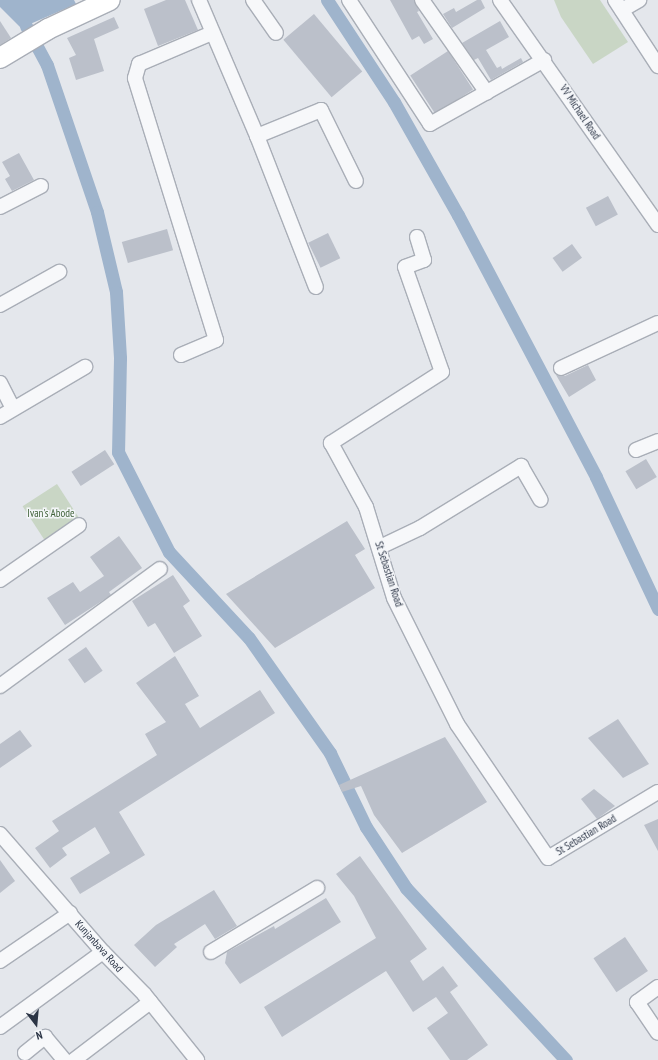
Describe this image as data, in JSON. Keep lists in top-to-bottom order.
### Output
{
  "streets": {
    "street": ["VV Michael Road", "St Sebastian Road", "Kunjanbava Road"]
  },
  "parks": ["Ivan's Abode"],
  "north": "bottom"
}
